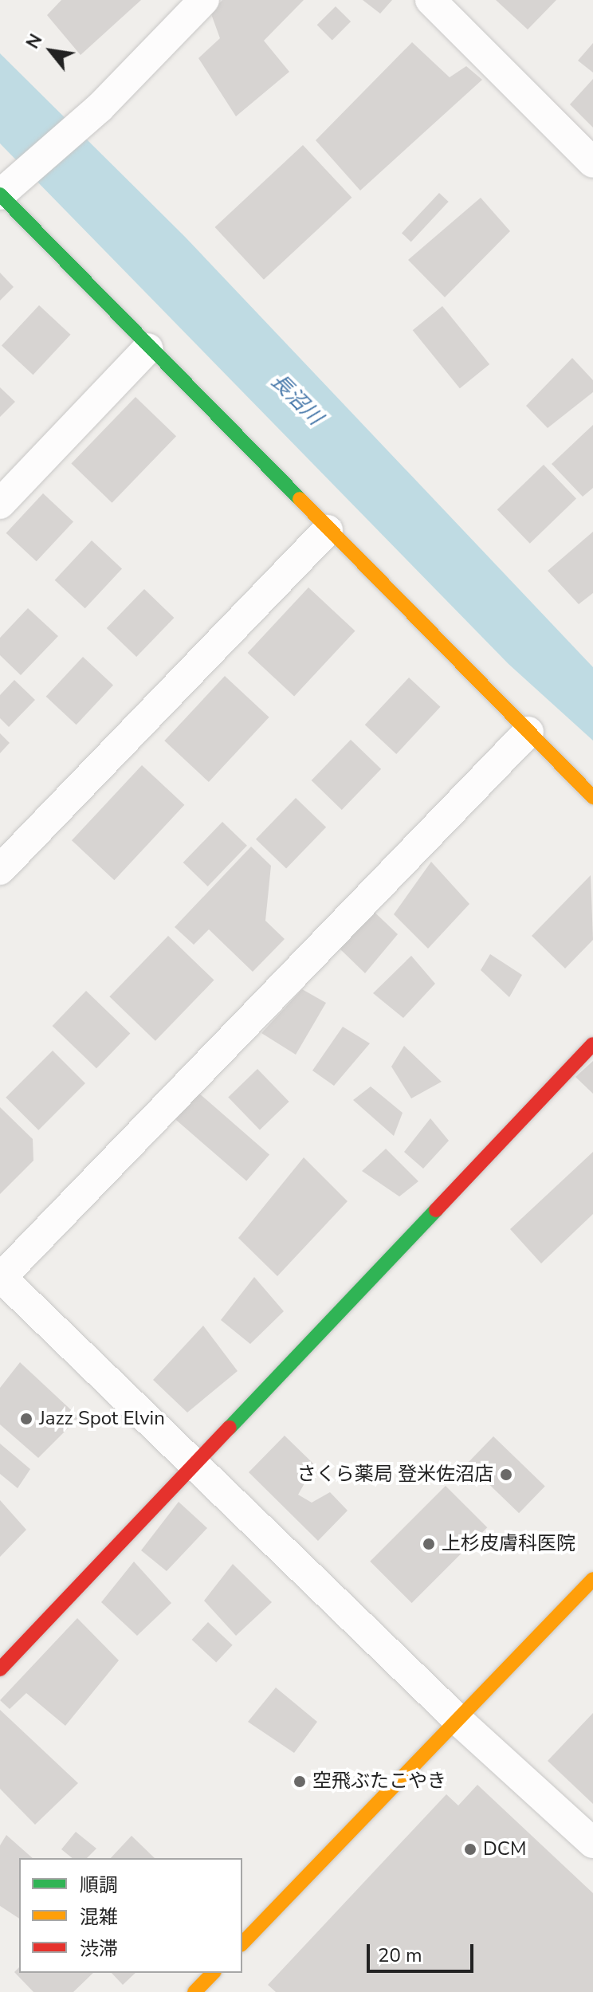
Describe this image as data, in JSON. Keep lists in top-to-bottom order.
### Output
{
  "water": ["長沼川"],
  "places": [
    "Jazz Spot Elvin",
    "さくら薬局 登米佐沼店",
    "上杉皮膚科医院",
    "空飛ぶたこやき",
    "DCM"
  ],
  "legend": ["順調", "混雑", "渋滞"],
  "scale_bar": "20 m",
  "north": "top left"
}
